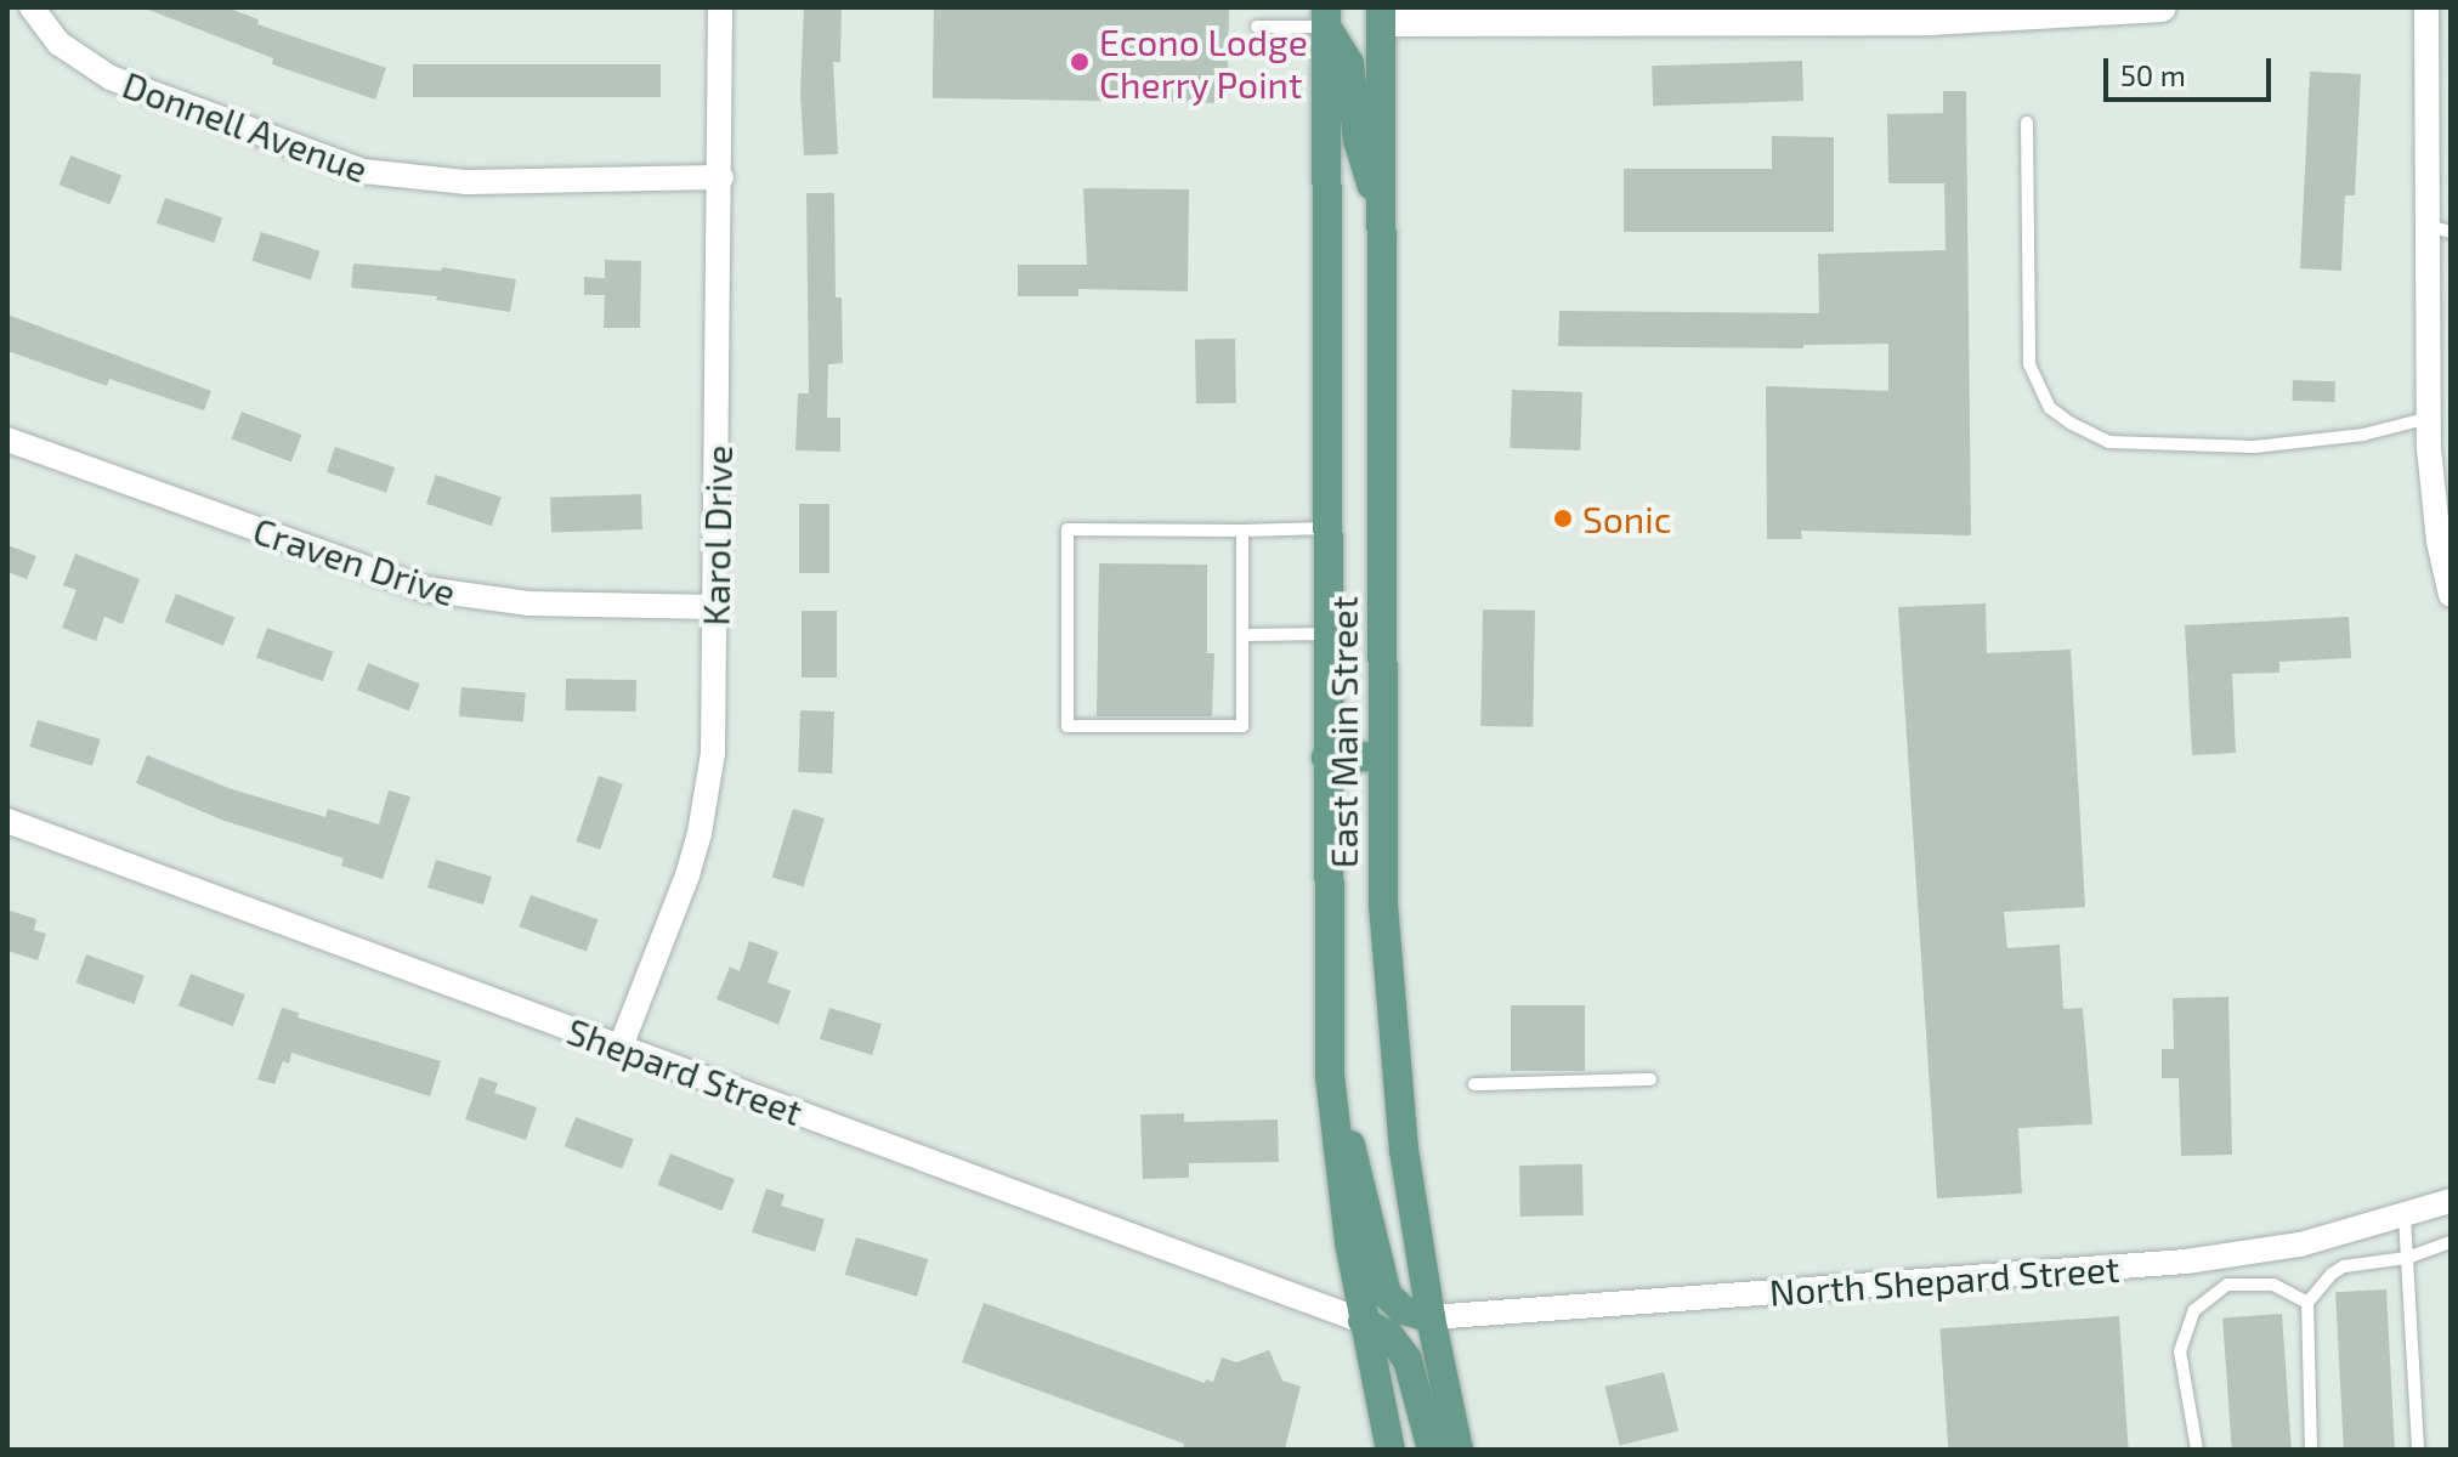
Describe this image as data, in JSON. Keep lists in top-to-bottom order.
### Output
{
  "streets": {
    "main road": ["East Main Street"],
    "street": [
      "Donnell Avenue",
      "Karol Drive",
      "Craven Drive",
      "Shepard Street",
      "North Shepard Street"
    ]
  },
  "crossings": [
    ["Donnell Avenue", "Karol Drive"],
    ["Karol Drive", "Craven Drive"],
    ["Karol Drive", "Shepard Street"],
    ["East Main Street", "Shepard Street"],
    ["East Main Street", "North Shepard Street"]
  ],
  "places": ["Econo Lodge Cherry Point", "Sonic"],
  "scale_bar": "50 m"
}
